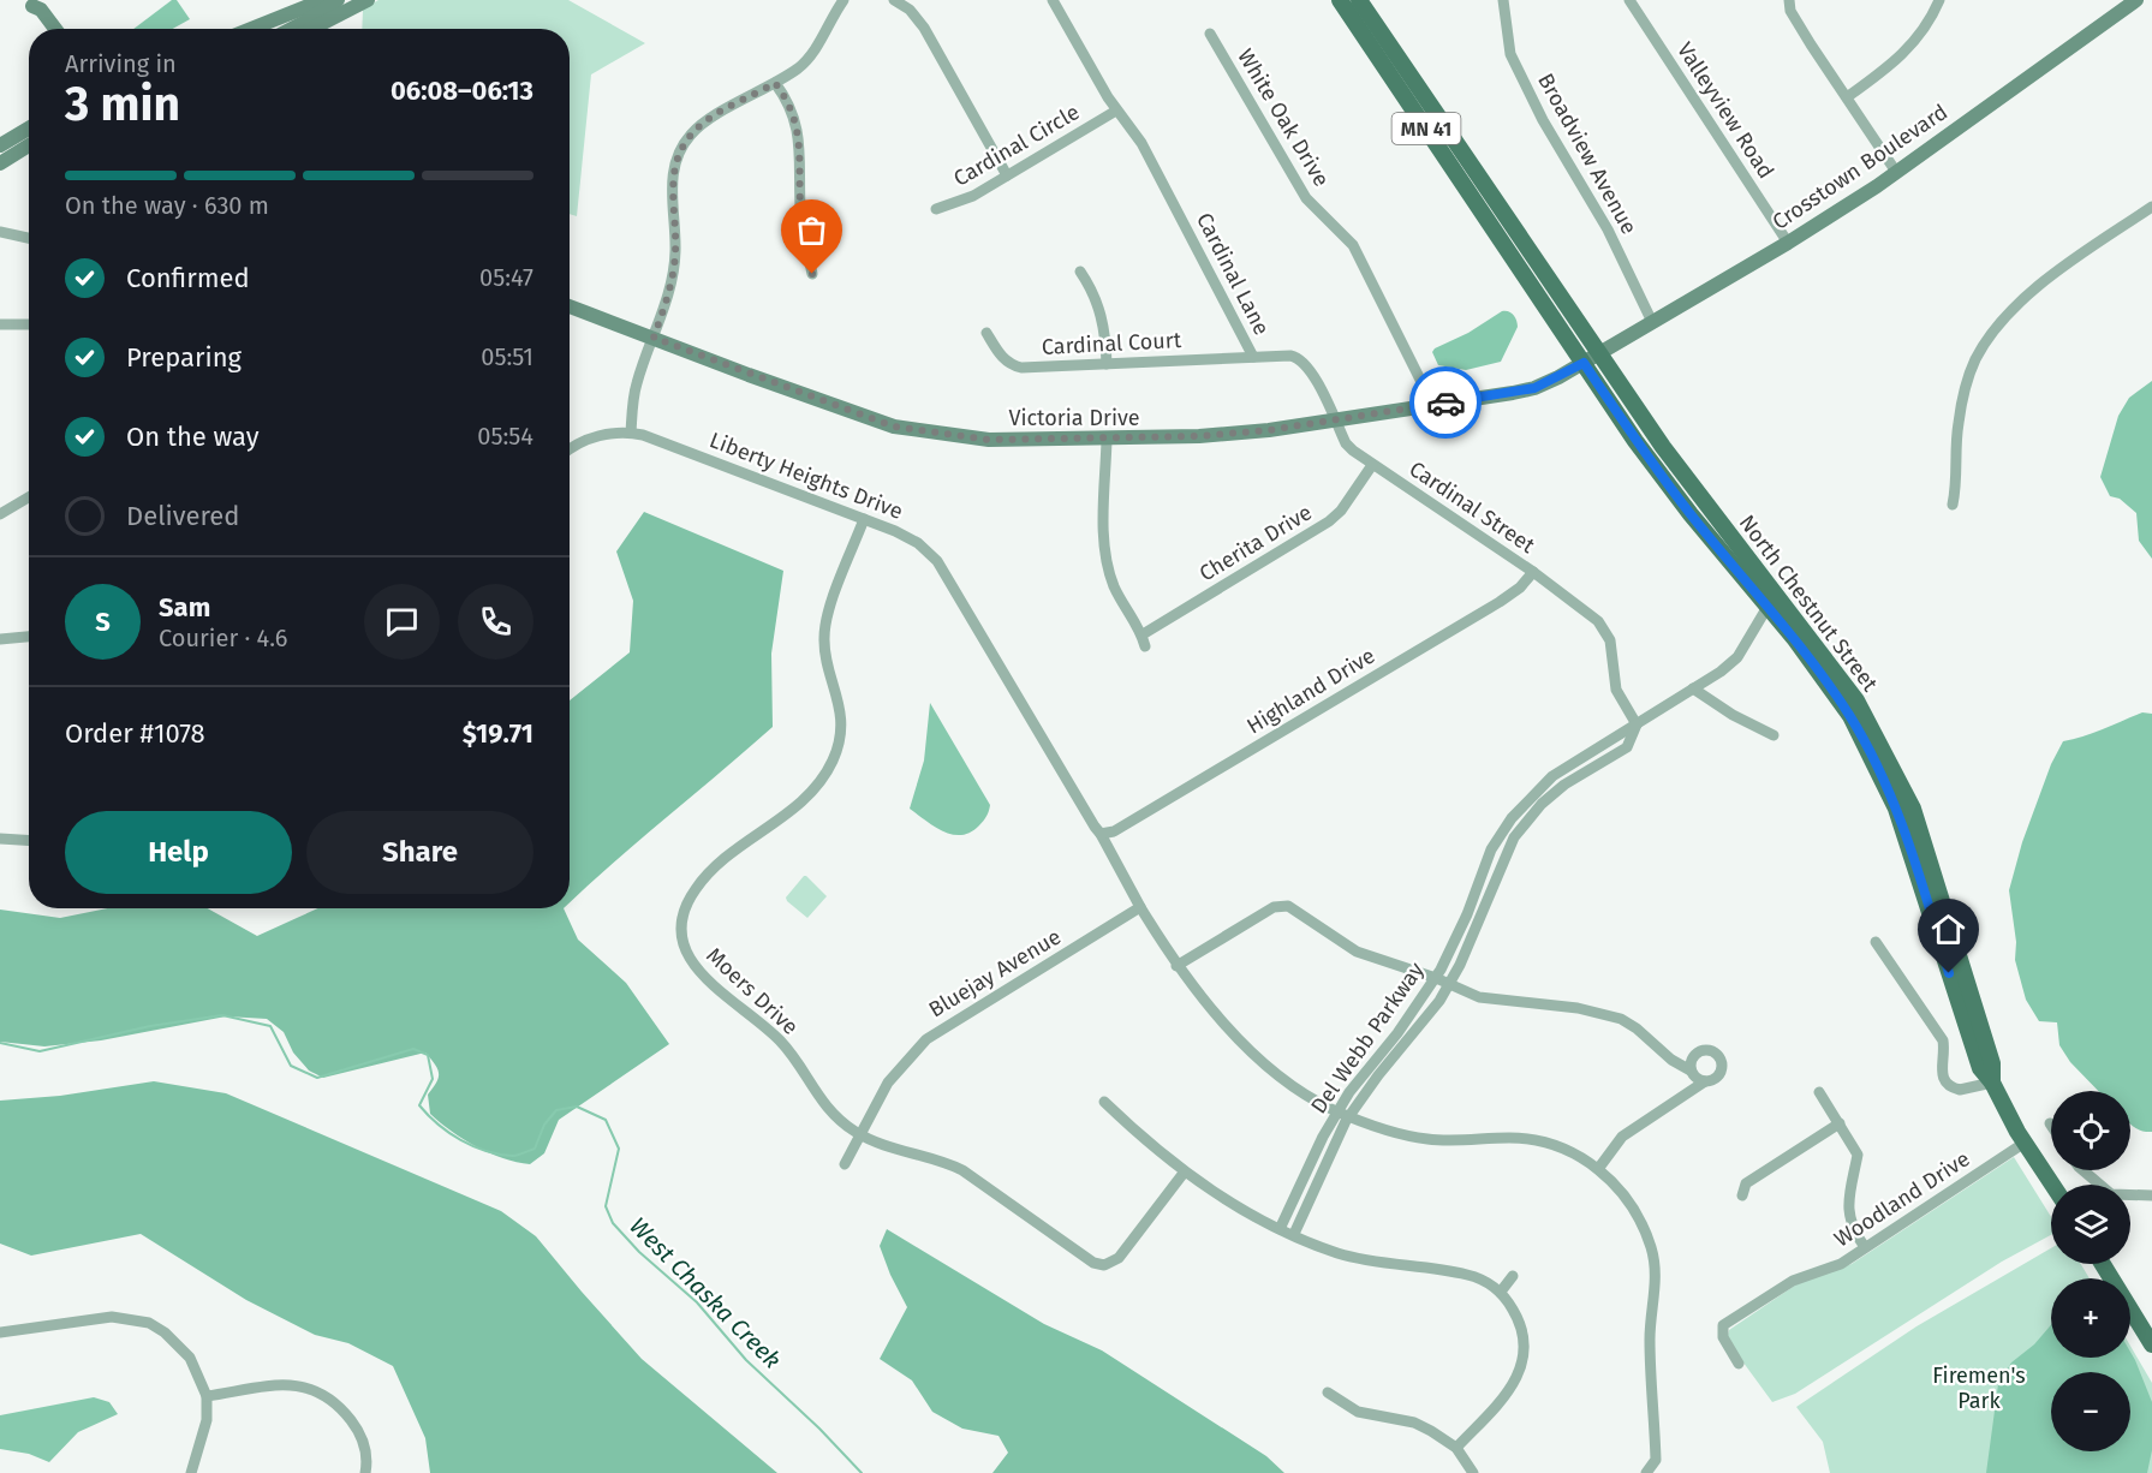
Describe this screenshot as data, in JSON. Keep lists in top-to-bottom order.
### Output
{
  "streets": {
    "main road": ["MN 41", "North Chestnut Street"],
    "street": [
      "Valleyview Road",
      "White Oak Drive",
      "Cardinal Circle",
      "Broadview Avenue",
      "Crosstown Boulevard",
      "Cardinal Lane",
      "Cardinal Court",
      "Victoria Drive",
      "Liberty Heights Drive",
      "Cardinal Street",
      "Cherita Drive",
      "Highland Drive",
      "Bluejay Avenue",
      "Moers Drive",
      "Del Webb Parkway",
      "Woodland Drive"
    ]
  },
  "crossings": [
    ["Valleyview Road", "Crosstown Boulevard"],
    ["White Oak Drive", "Victoria Drive"],
    ["MN 41", "North Chestnut Street"],
    ["MN 41", "Woodland Drive"],
    ["Cardinal Circle", "Cardinal Lane"],
    ["Broadview Avenue", "Crosstown Boulevard"],
    ["Crosstown Boulevard", "Victoria Drive"],
    ["Crosstown Boulevard", "North Chestnut Street"],
    ["Cardinal Lane", "Cardinal Court"],
    ["Cardinal Lane", "Victoria Drive"],
    ["Cardinal Lane", "Cardinal Street"],
    ["Victoria Drive", "Cardinal Street"],
    ["Victoria Drive", "Cherita Drive"],
    ["Victoria Drive", "North Chestnut Street"],
    ["Liberty Heights Drive", "Highland Drive"],
    ["Liberty Heights Drive", "Moers Drive"],
    ["Cardinal Street", "Cherita Drive"],
    ["Cardinal Street", "Highland Drive"],
    ["Cardinal Street", "Del Webb Parkway"],
    ["North Chestnut Street", "Del Webb Parkway"],
    ["Bluejay Avenue", "Moers Drive"]
  ],
  "water": ["West Chaska Creek"],
  "parks": ["Firemen's Park"],
  "page": {
    "heading": ["3 min", "Arriving in", "06:08–06:13"],
    "panel": [
      "Sam",
      "Courier · 4.6",
      "Order #1078",
      "$19.71"
    ],
    "bar": "On the way · 630 m",
    "list": [
      ["Confirmed", "05:47"],
      ["Preparing", "05:51"],
      ["On the way", "05:54"],
      "Delivered"
    ],
    "round": "S",
    "buttons": ["Help", "Share"],
    "map_buttons": ["+", "−"]
  }
}
